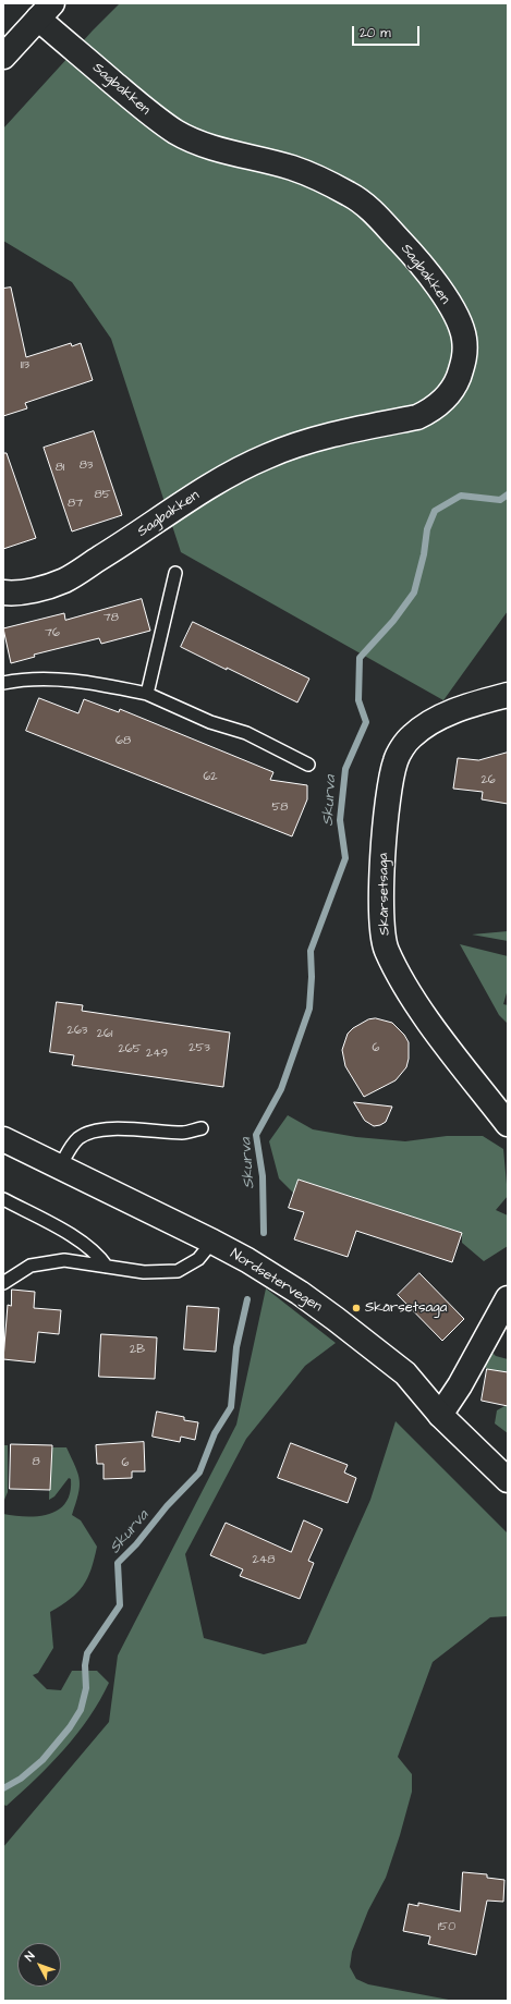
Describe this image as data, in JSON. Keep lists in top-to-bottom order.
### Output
{
  "streets": {
    "street": ["Sagbakken", "Skårsetsaga", "Nordsetervegen"]
  },
  "water": ["Skurva"],
  "places": ["Skårsetsaga"],
  "house_numbers": [
    "113",
    "83",
    "81",
    "85",
    "87",
    "78",
    "76",
    "68",
    "62",
    "26",
    "58",
    "263",
    "261",
    "253",
    "6",
    "265",
    "249",
    "2B",
    "8",
    "6",
    "248",
    "150"
  ],
  "scale_bar": "20 m",
  "north": "top left"
}
